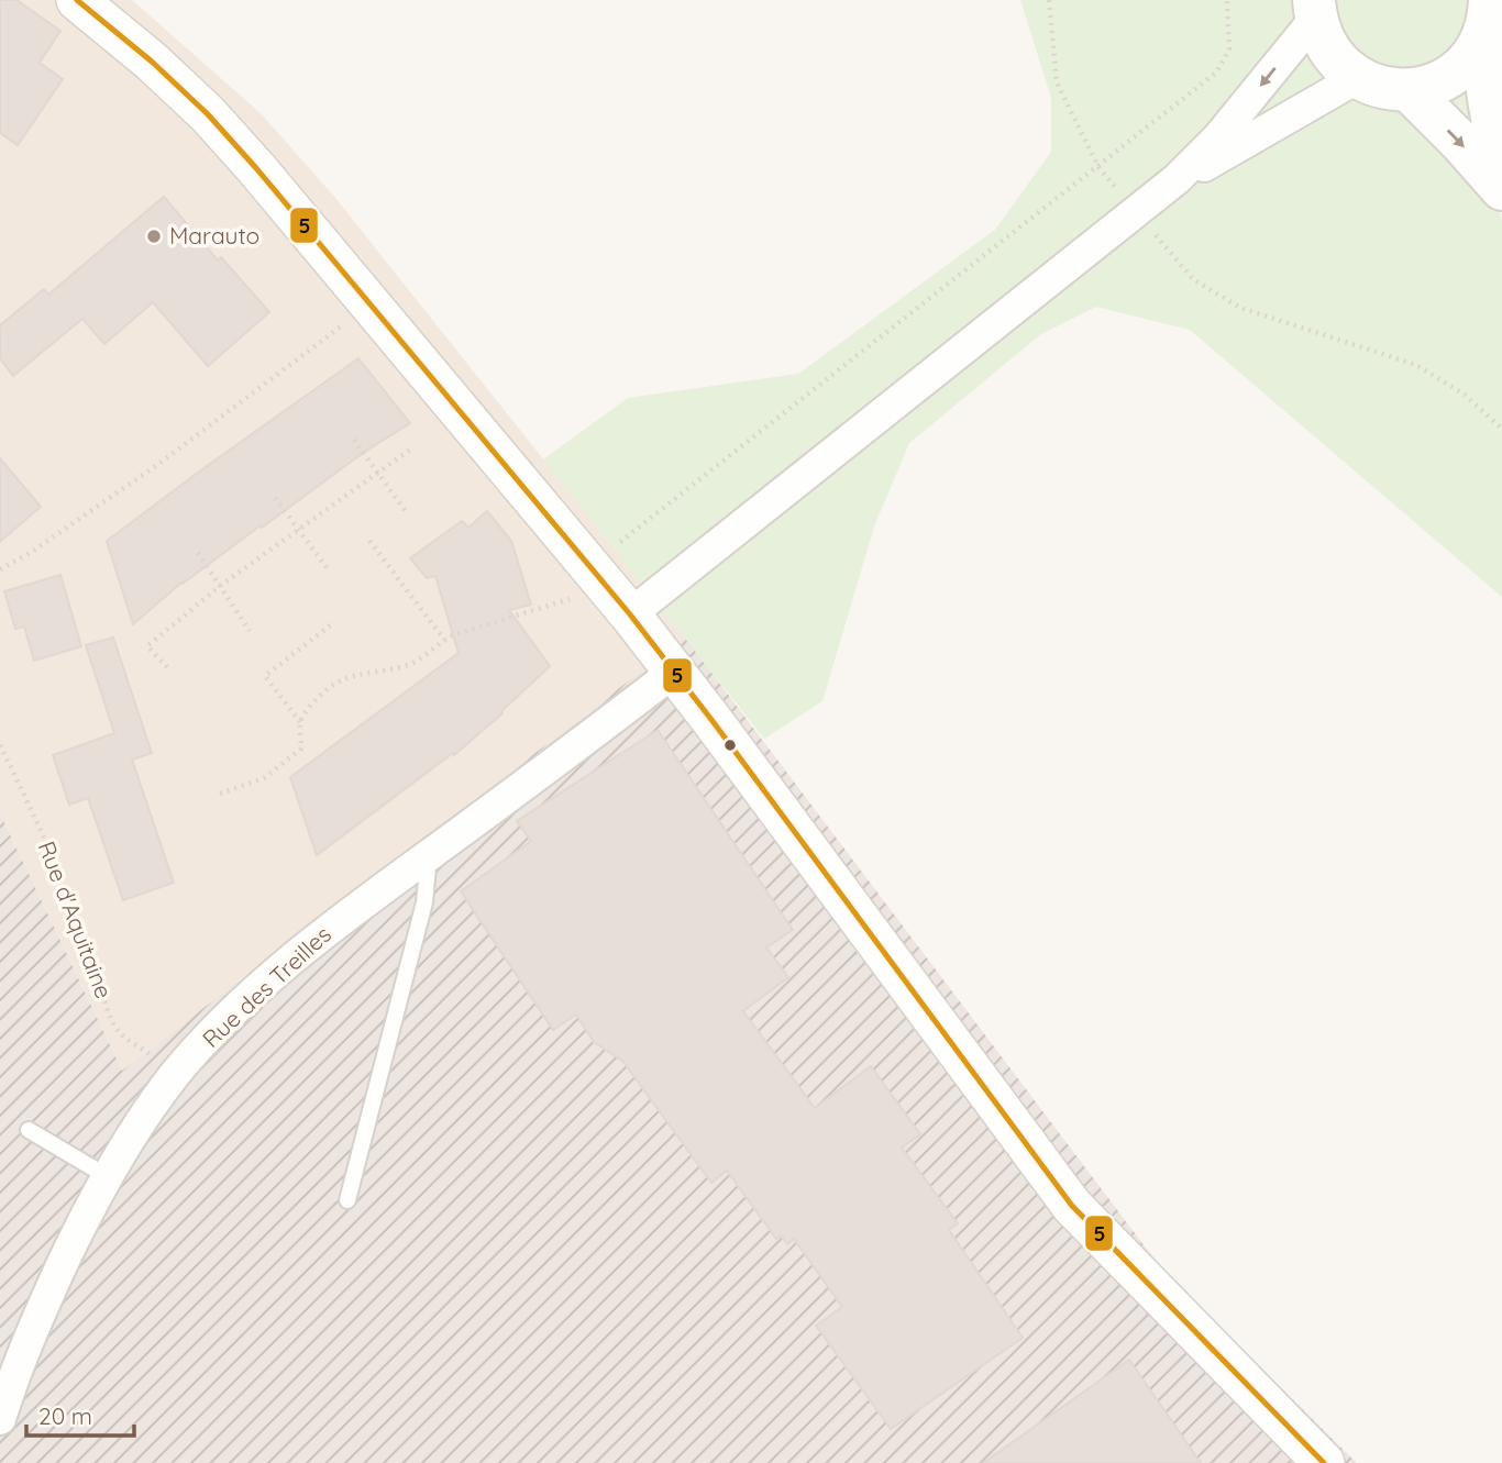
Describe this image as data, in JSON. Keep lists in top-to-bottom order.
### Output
{
  "streets": {
    "street": ["Rue des Treilles"],
    "path": ["Rue d'Aquitaine"]
  },
  "crossings": [
    ["Rue d'Aquitaine", "Rue des Treilles"]
  ],
  "places": ["Marauto"],
  "lines": ["transit line 5"],
  "scale_bar": "20 m"
}
